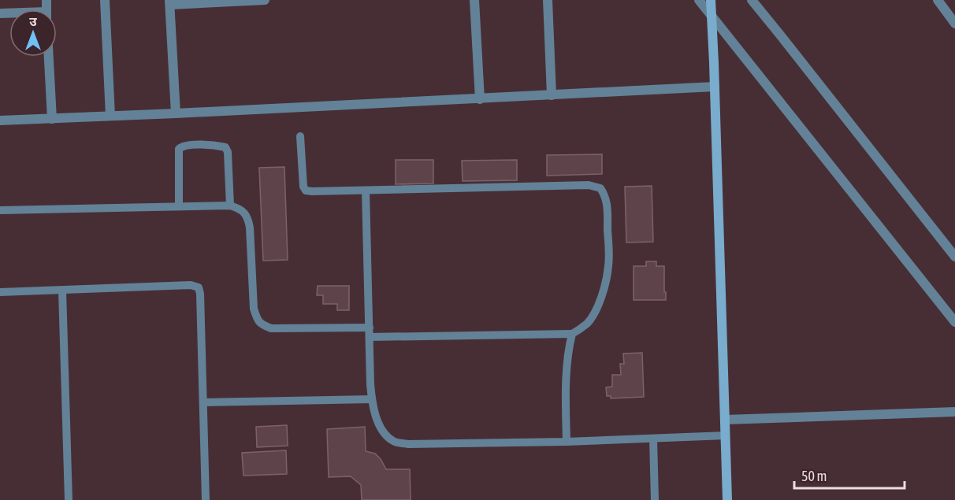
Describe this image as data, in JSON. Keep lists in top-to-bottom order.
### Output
{
  "scale_bar": "50 m",
  "north": "top"
}
